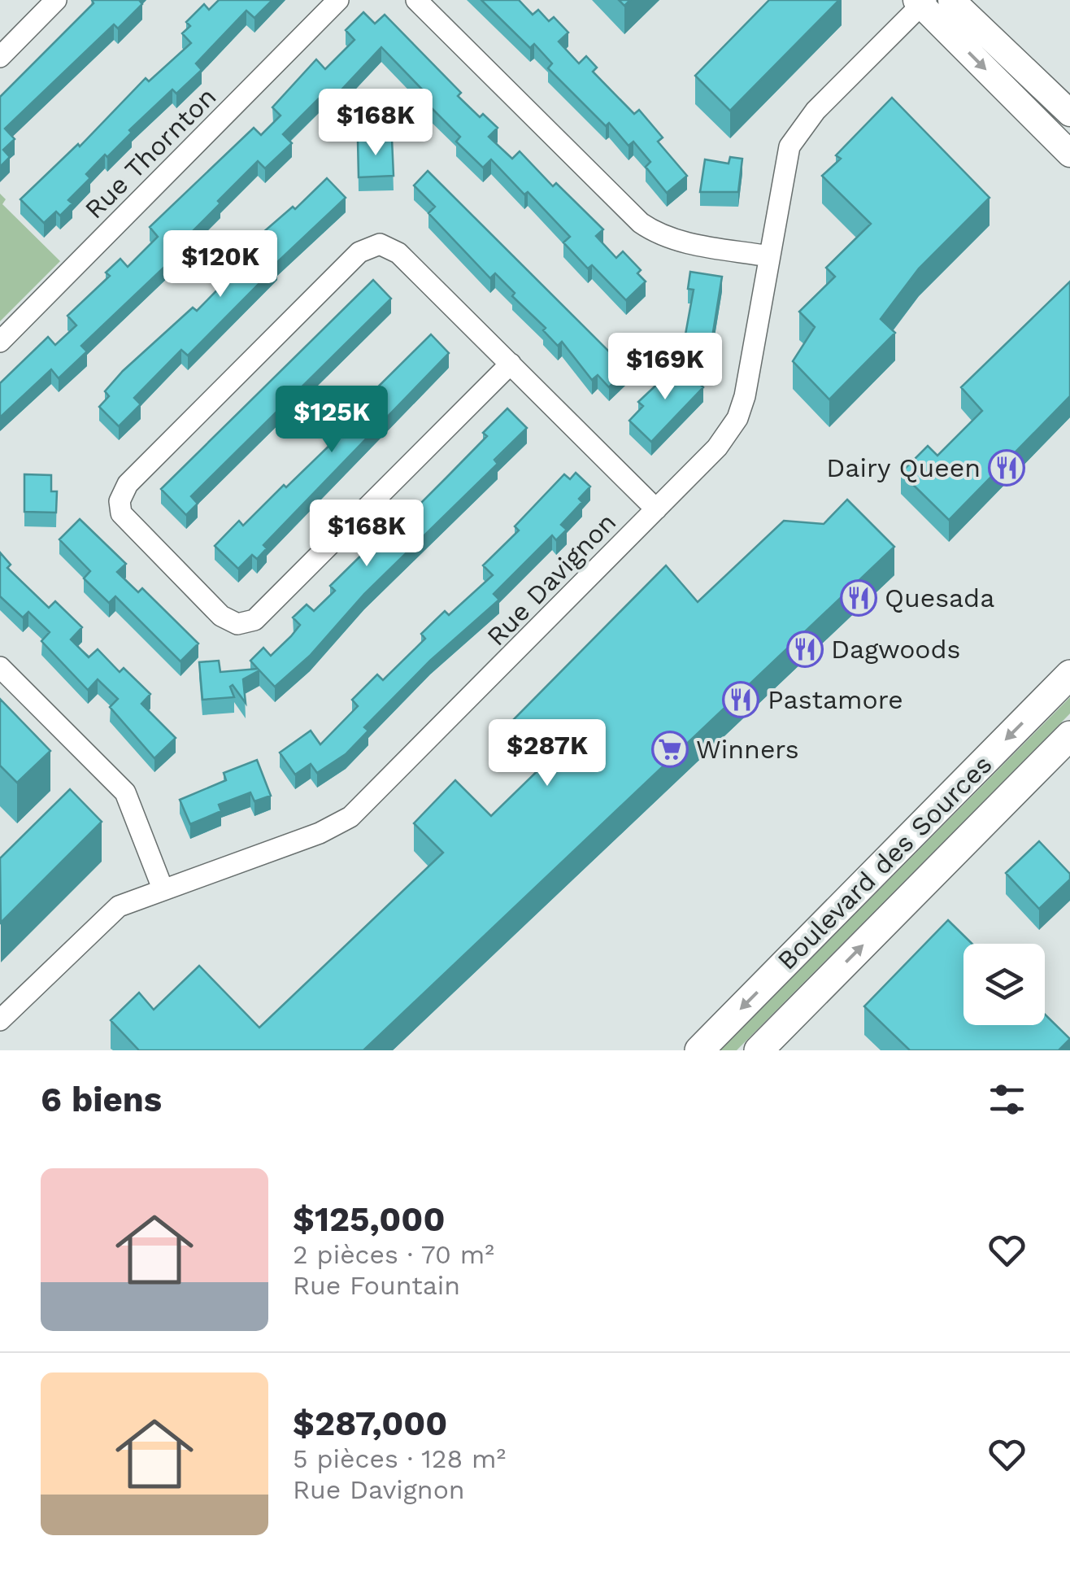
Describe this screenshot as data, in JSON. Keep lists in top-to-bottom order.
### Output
{
  "streets": {
    "main road": ["Boulevard des Sources"],
    "street": ["Rue Thornton", "Rue Davignon"]
  },
  "places": {
    "restaurant": [
      "Dairy Queen",
      "Quesada",
      "Dagwoods",
      "Pastamore"
    ],
    "supermarket": ["Winners"]
  },
  "page": {
    "price": [
      "$168K",
      "$120K",
      "$169K",
      "$125K",
      "$168K",
      "$287K"
    ],
    "heading": "6 biens",
    "list": [
      {
        "name": "$125,000",
        "note": "2 pièces · 70 m² · Rue Fountain"
      },
      {
        "name": "$287,000",
        "note": "5 pièces · 128 m² · Rue Davignon"
      }
    ]
  }
}
